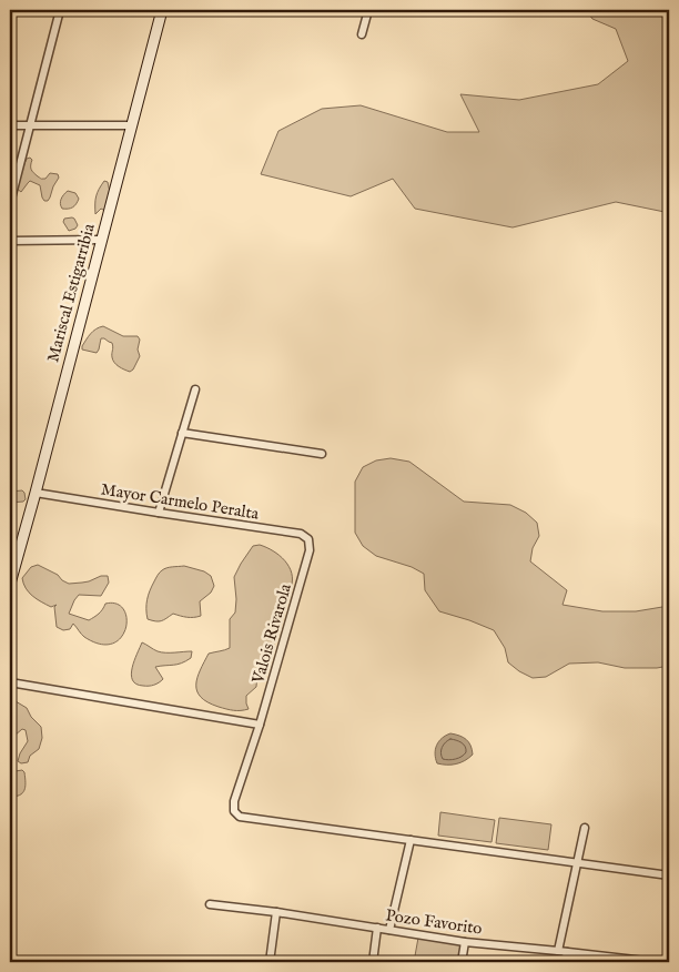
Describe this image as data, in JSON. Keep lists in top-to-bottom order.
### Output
{
  "streets": {
    "street": [
      "Mariscal Estigarribia",
      "Mayor Carmelo Peralta",
      "Valois Rivarola",
      "Pozo Favorito"
    ]
  },
  "crossings": [
    ["Mariscal Estigarribia", "Mayor Carmelo Peralta"],
    ["Mayor Carmelo Peralta", "Valois Rivarola"]
  ]
}
